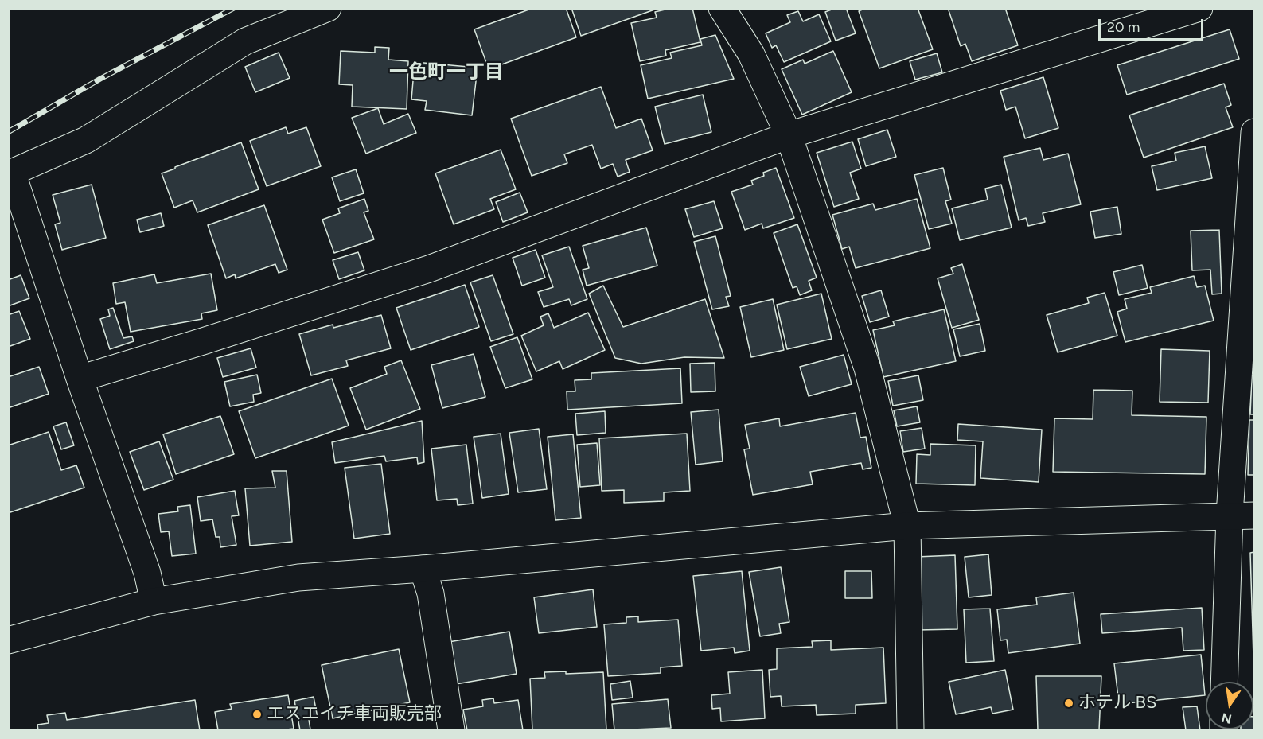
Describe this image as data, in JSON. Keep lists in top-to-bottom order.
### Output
{
  "districts": ["一色町一丁目"],
  "places": ["ホテル BS", "エスエイチ車両販売部"],
  "scale_bar": "20 m",
  "north": "bottom"
}
